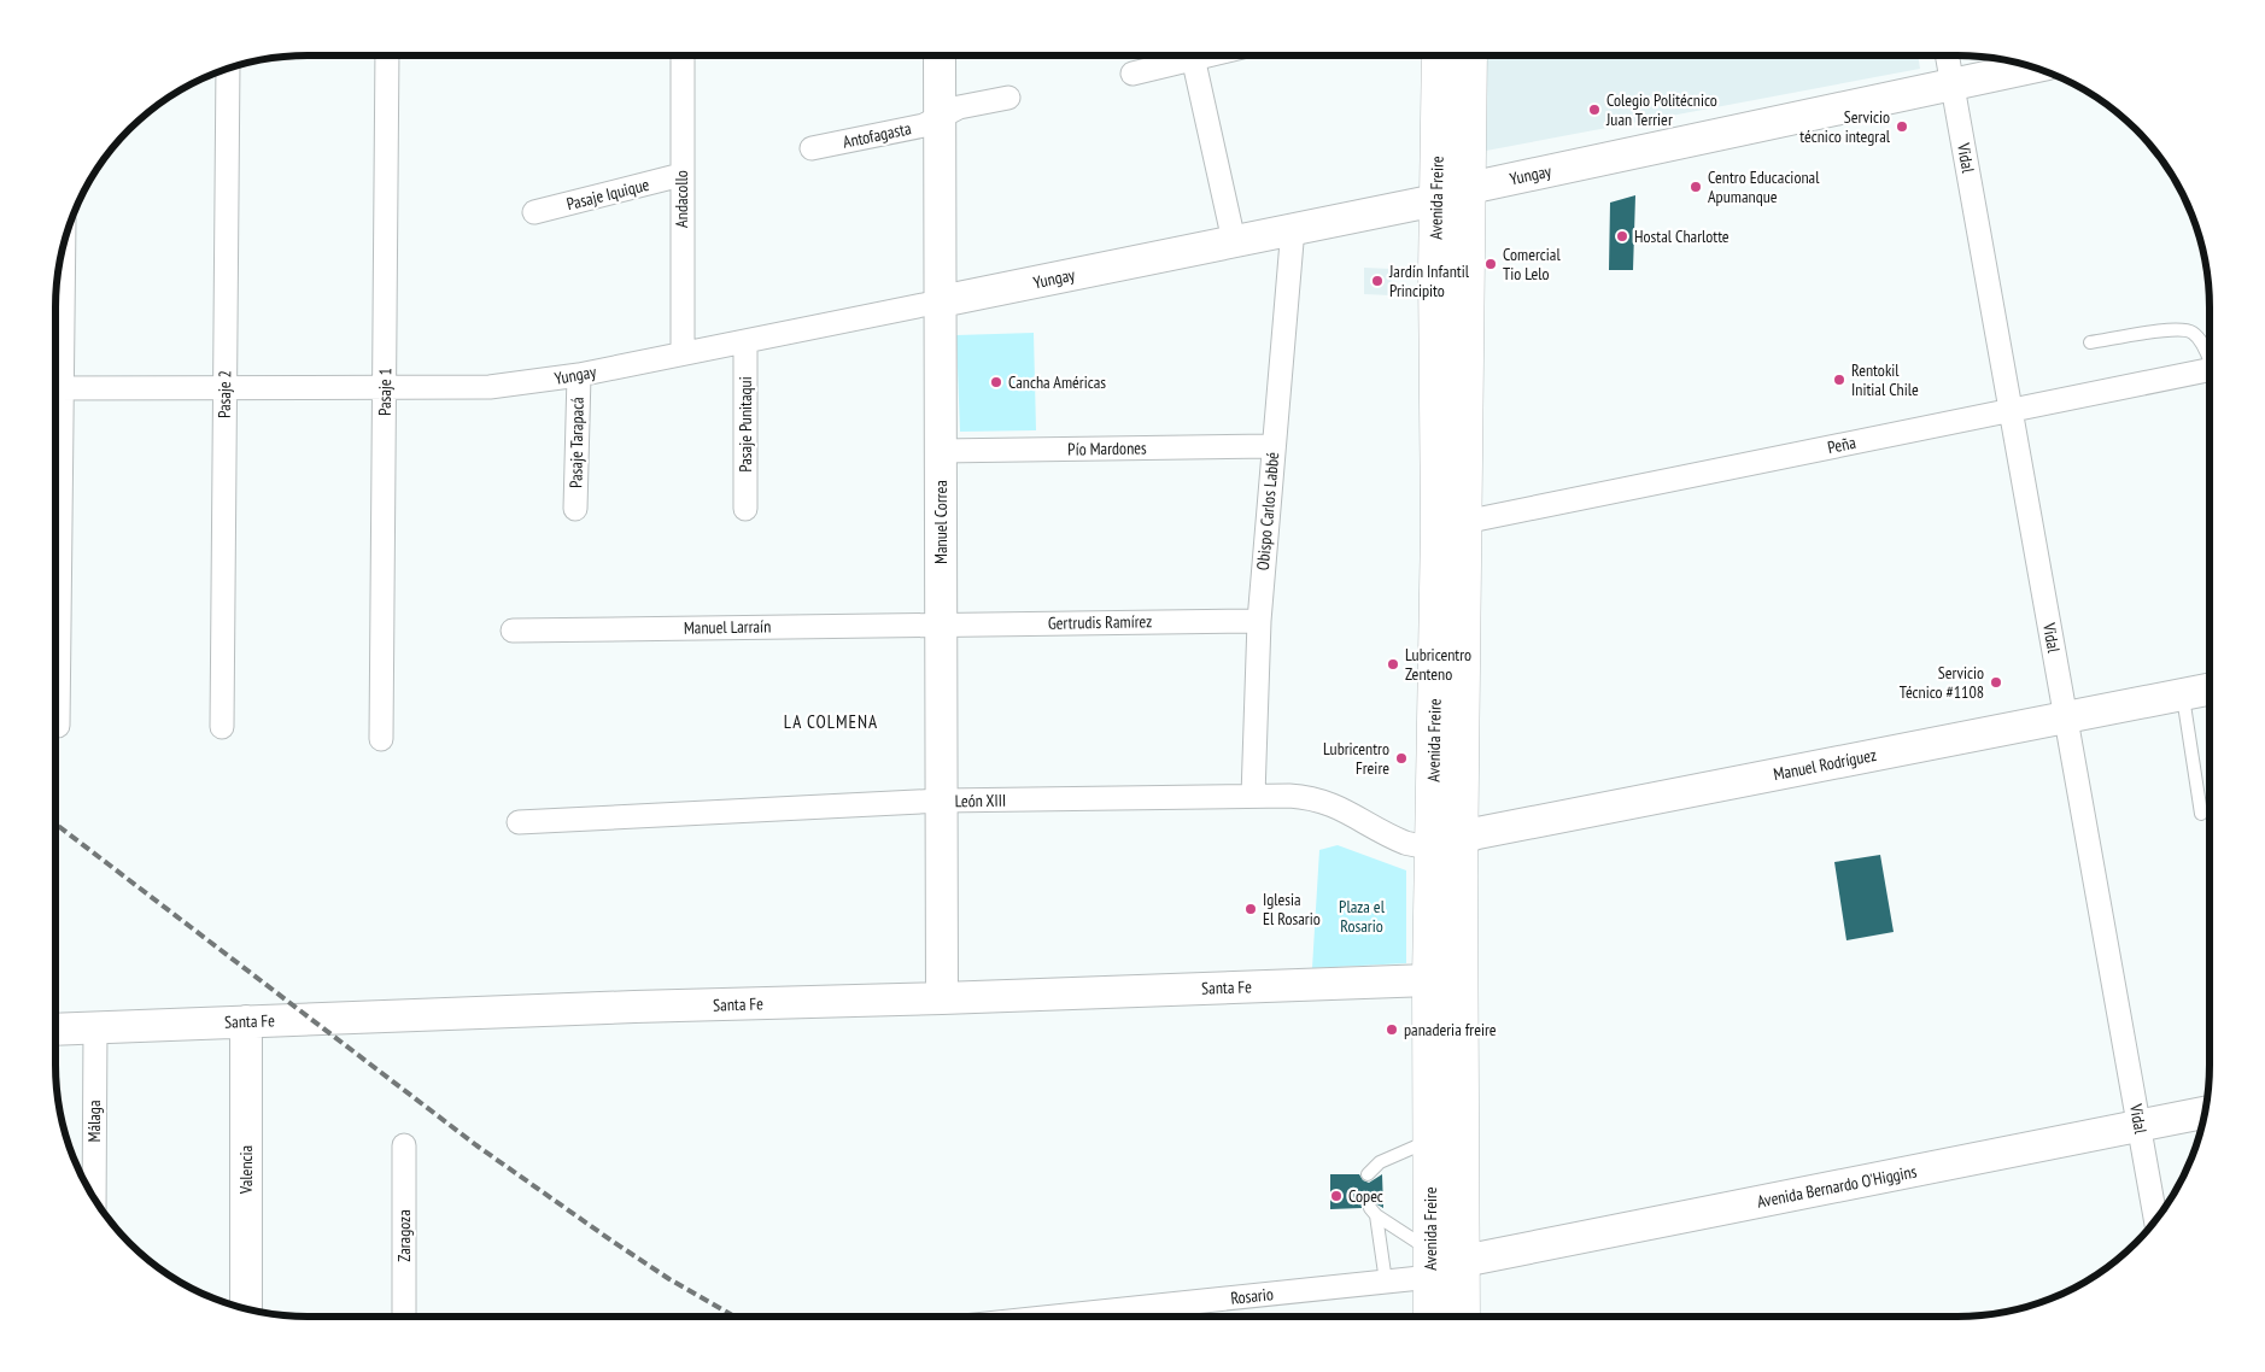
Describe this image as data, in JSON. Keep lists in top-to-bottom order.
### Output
{
  "streets": {
    "main road": ["Avenida Freire"],
    "street": [
      "Antofagasta",
      "Vidal",
      "Yungay",
      "Pasaje Iquique",
      "Andacollo",
      "Pasaje 1",
      "Pasaje 2",
      "Pasaje Punitaqui",
      "Pasaje Tarapacá",
      "Peña",
      "Pío Mardones",
      "Obispo Carlos Labbé",
      "Manuel Correa",
      "Gertrudis Ramírez",
      "Manuel Larraín",
      "Manuel Rodríguez",
      "León XIII",
      "Santa Fe",
      "Málaga",
      "Valencia",
      "Avenida Bernardo O'Higgins",
      "Zaragoza",
      "Rosario"
    ]
  },
  "crossings": [
    ["Antofagasta", "Manuel Correa"],
    ["Vidal", "Yungay"],
    ["Vidal", "Peña"],
    ["Vidal", "Manuel Rodríguez"],
    ["Vidal", "Avenida Bernardo O'Higgins"],
    ["Yungay", "Avenida Freire"],
    ["Yungay", "Andacollo"],
    ["Yungay", "Pasaje 1"],
    ["Yungay", "Pasaje 2"],
    ["Yungay", "Pasaje Punitaqui"],
    ["Yungay", "Pasaje Tarapacá"],
    ["Yungay", "Obispo Carlos Labbé"],
    ["Yungay", "Manuel Correa"],
    ["Pasaje Iquique", "Andacollo"],
    ["Avenida Freire", "Peña"],
    ["Avenida Freire", "Manuel Rodríguez"],
    ["Avenida Freire", "León XIII"],
    ["Avenida Freire", "Santa Fe"],
    ["Avenida Freire", "Avenida Bernardo O'Higgins"],
    ["Avenida Freire", "Rosario"],
    ["Pío Mardones", "Obispo Carlos Labbé"],
    ["Pío Mardones", "Manuel Correa"],
    ["Obispo Carlos Labbé", "Gertrudis Ramírez"],
    ["Obispo Carlos Labbé", "León XIII"],
    ["Manuel Correa", "Gertrudis Ramírez"],
    ["Manuel Correa", "Manuel Larraín"],
    ["Manuel Correa", "León XIII"],
    ["Manuel Correa", "Santa Fe"],
    ["Gertrudis Ramírez", "Manuel Larraín"],
    ["Manuel Rodríguez", "León XIII"],
    ["Santa Fe", "Málaga"],
    ["Santa Fe", "Valencia"]
  ],
  "districts": ["LA COLMENA"],
  "parks": ["Plaza el Rosario"],
  "places": [
    "Colegio Politécnico Juan Terrier",
    "Servicio técnico integral",
    "Centro Educacional Apumanque",
    "Hostal Charlotte",
    "Comercial Tio Lelo",
    "Jardín Infantil Principito",
    "Rentokil Initial Chile",
    "Cancha Américas",
    "Lubricentro Zenteno",
    "Servicio Técnico #1108",
    "Lubricentro Freire",
    "Iglesia El Rosario",
    "panaderia freire",
    "Copec"
  ]
}
